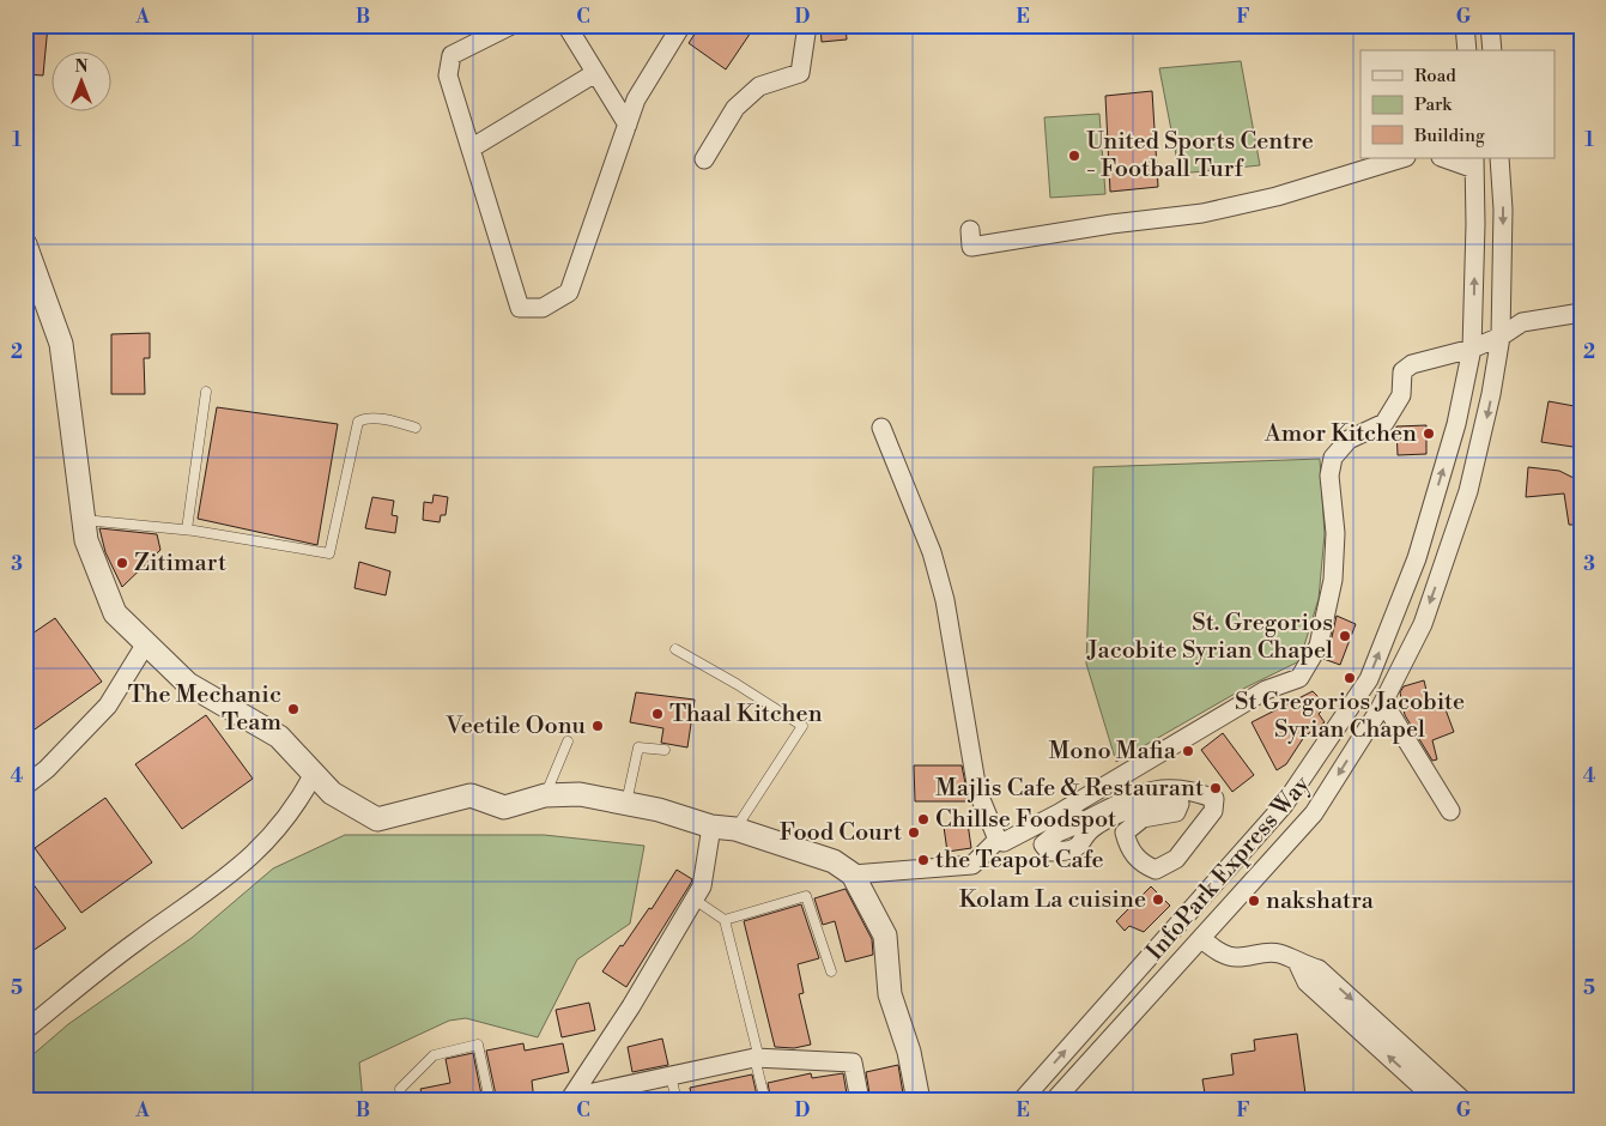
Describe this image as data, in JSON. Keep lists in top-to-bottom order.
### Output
{
  "streets": {
    "street": ["InfoPark Express Way"]
  },
  "places": [
    "United Sports Centre - Football Turf",
    "Amor Kitchen",
    "Zitimart",
    "St. Gregorios Jacobite Syrian Chapel",
    "St Gregorios Jacobite Syrian Chapel",
    "The Mechanic Team",
    "Thaal Kitchen",
    "Veetile Oonu",
    "Mono Mafia",
    "Majlis Cafe & Restaurant",
    "Chillse Foodspot",
    "Food Court",
    "the Teapot Cafe",
    "Kolam La cuisine",
    "nakshatra"
  ],
  "legend": ["Road", "Park", "Building"],
  "north": "top",
  "grid": {
    "columns": [
      "A",
      "B",
      "C",
      "D",
      "E",
      "F",
      "G"
    ],
    "rows": [
      "1",
      "2",
      "3",
      "4",
      "5"
    ]
  }
}
